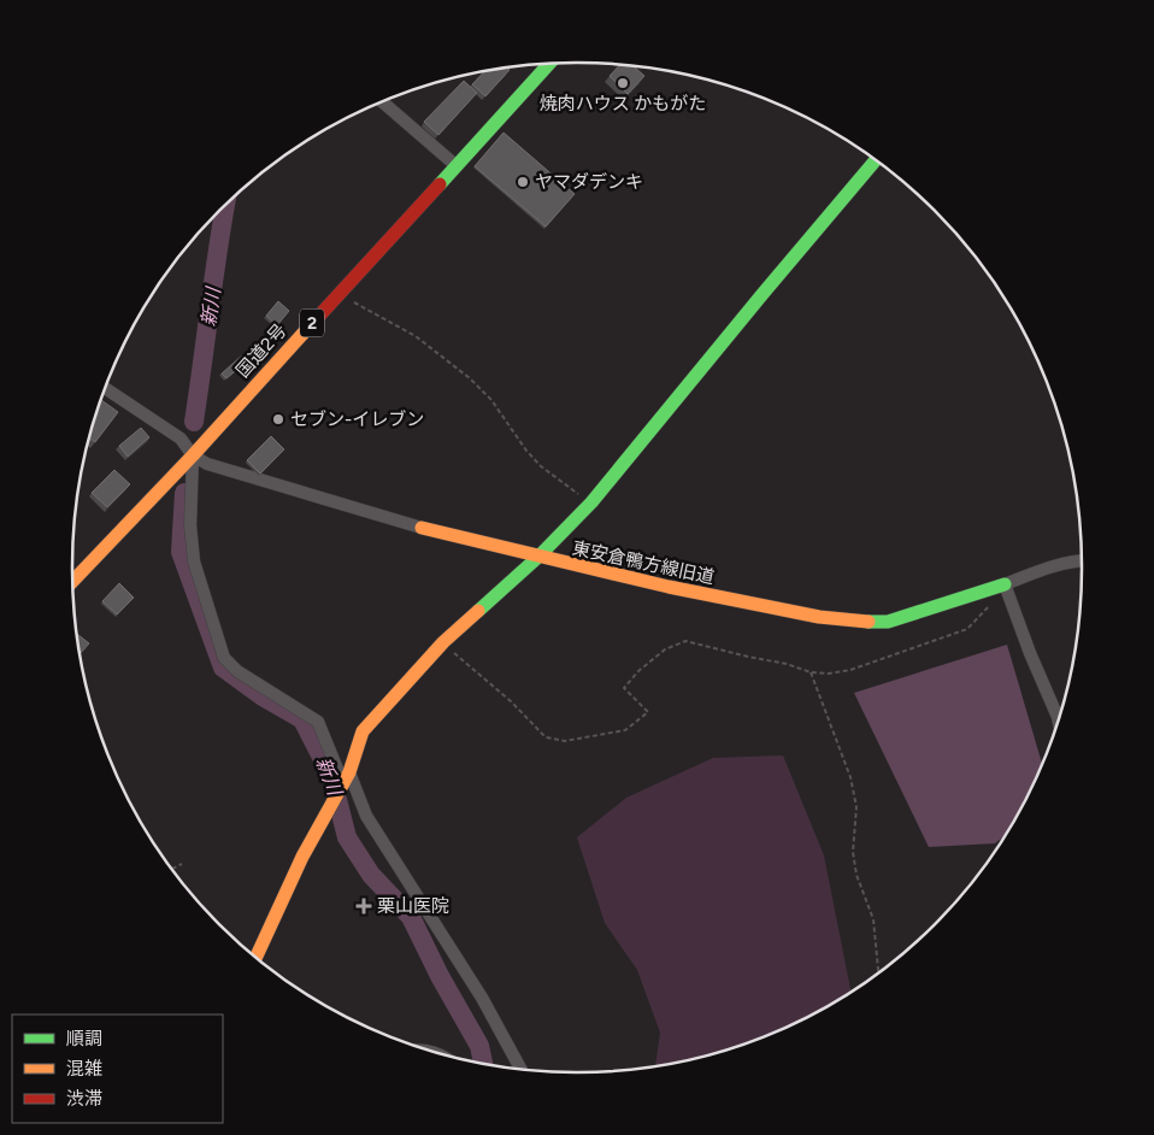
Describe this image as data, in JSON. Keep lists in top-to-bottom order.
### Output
{
  "streets": {
    "main road": ["2", "国道2号", "東安倉鴨方線旧道"]
  },
  "crossings": [
    ["国道2号", "東安倉鴨方線旧道"]
  ],
  "water": ["新川"],
  "places": {
    "other": ["焼肉ハウス かもがた", "ヤマダデンキ", "セブン-イレブン"],
    "health": ["栗山医院"]
  },
  "legend": ["順調", "混雑", "渋滞"]
}
